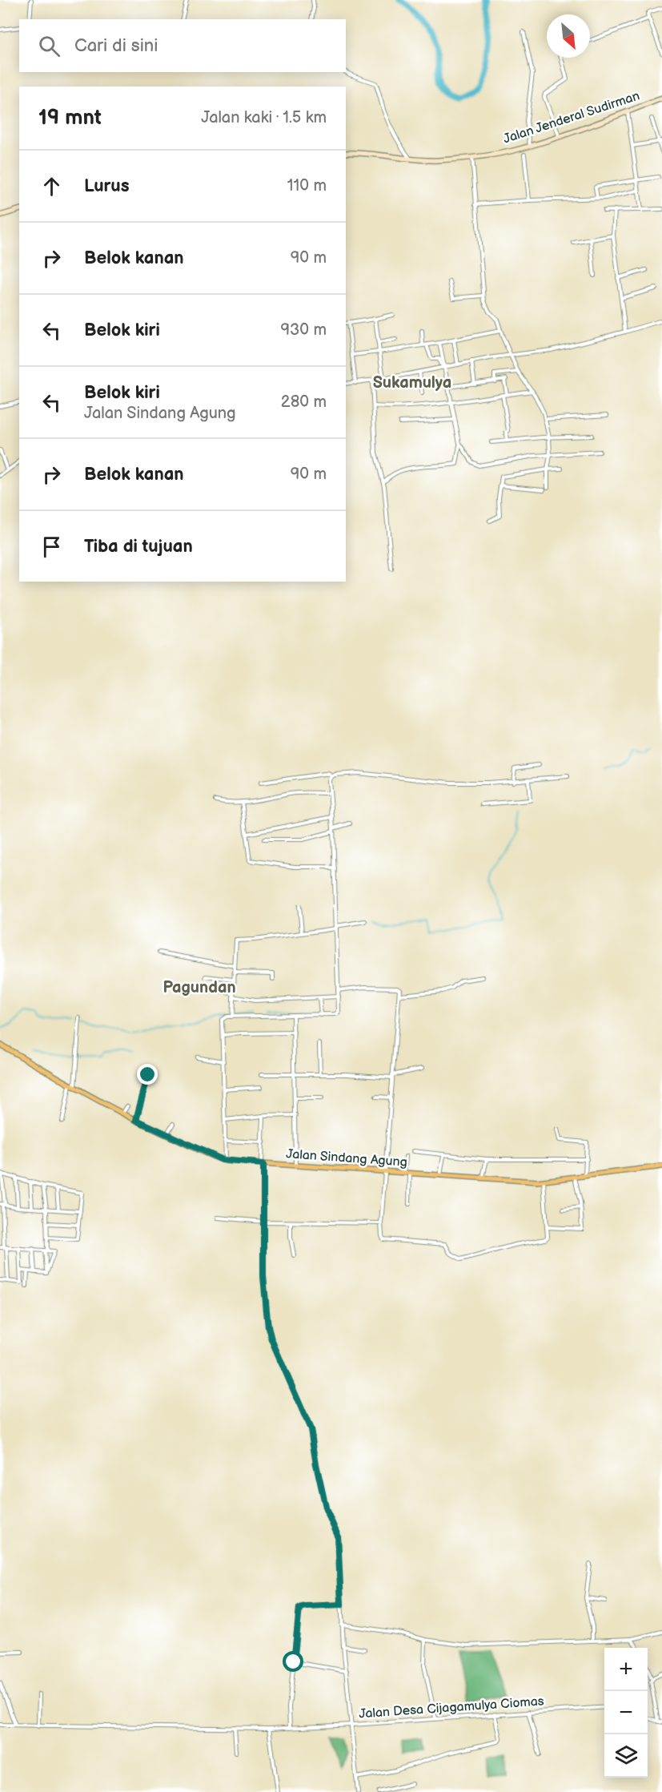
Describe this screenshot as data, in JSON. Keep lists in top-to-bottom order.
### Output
{
  "streets": {
    "main road": ["Jalan Jenderal Sudirman", "Jalan Sindang Agung"],
    "street": ["Jalan Desa Cijagamulya Ciomas"]
  },
  "crossings": [
    ["Jalan Sindang Agung", "Jalan Desa Cijagamulya Ciomas"]
  ],
  "districts": ["Sukamulya", "Pagundan"],
  "north": "bottom right",
  "page": {
    "search": "Cari di sini",
    "heading": ["19 mnt", "Jalan kaki · 1.5 km"],
    "list": [
      ["Lurus", "110 m"],
      ["Belok kanan", "90 m"],
      ["Belok kiri", "930 m"],
      ["Belok kiri", "Jalan Sindang Agung", "280 m"],
      ["Belok kanan", "90 m"],
      "Tiba di tujuan"
    ],
    "map_buttons": ["+", "−"]
  }
}
